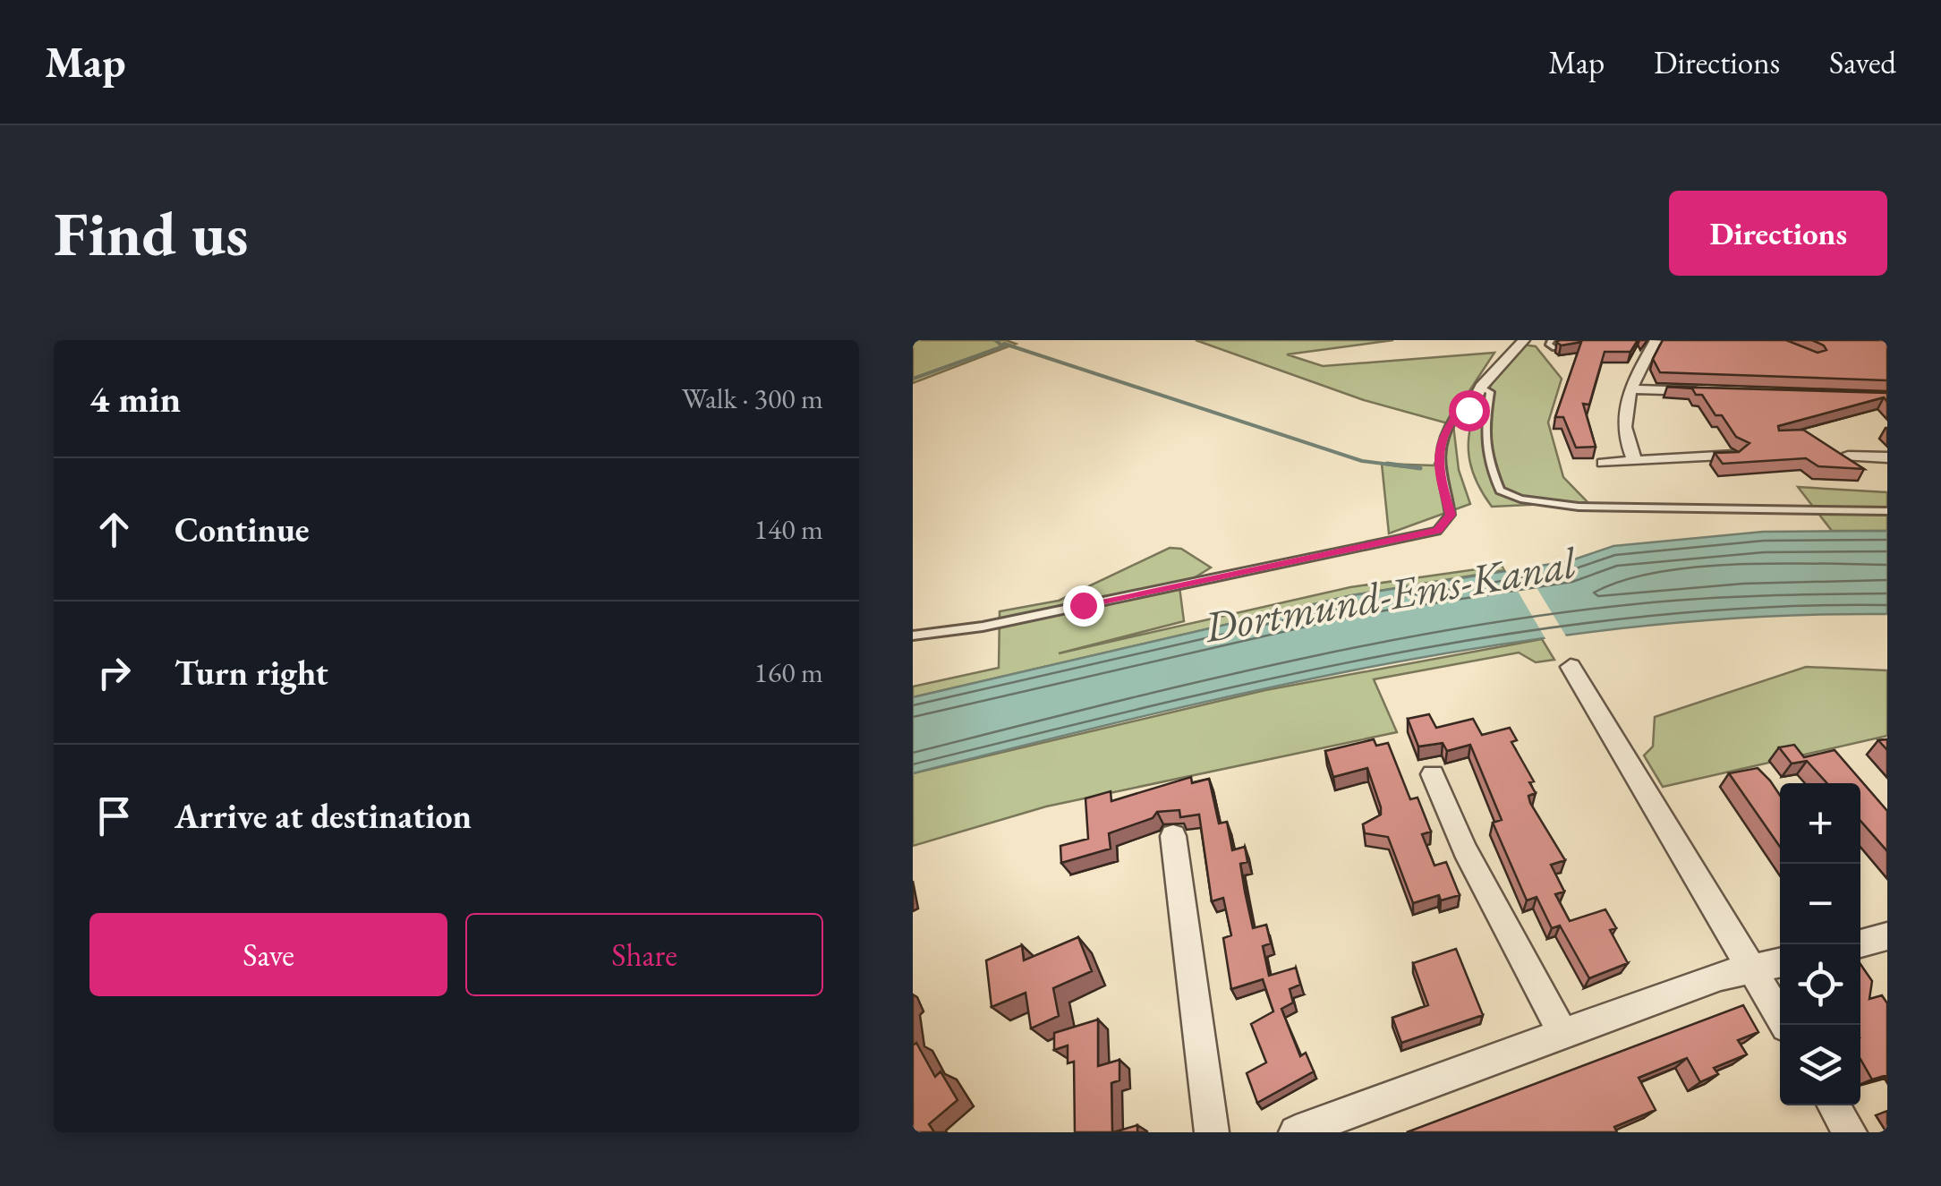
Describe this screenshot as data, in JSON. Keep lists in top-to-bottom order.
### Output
{
  "water": ["Dortmund-Ems-Kanal"],
  "page": {
    "header": "Map",
    "nav": ["Map", "Directions", "Saved"],
    "buttons": [
      "Directions",
      ["Save", "Share"]
    ],
    "title": "Find us",
    "heading": ["4 min", "Walk · 300 m"],
    "list": [
      ["Continue", "140 m"],
      ["Turn right", "160 m"],
      "Arrive at destination"
    ],
    "map_buttons": ["+", "−"]
  }
}
